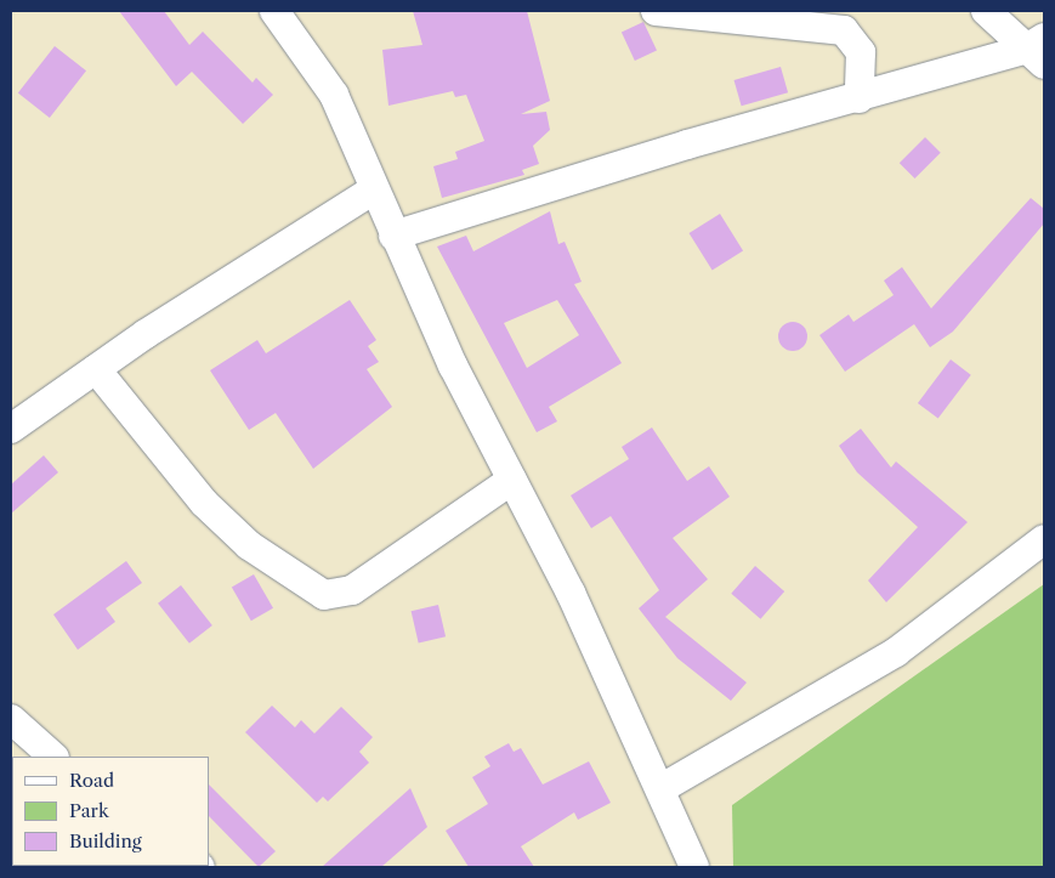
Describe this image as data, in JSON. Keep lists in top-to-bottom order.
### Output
{
  "legend": ["Road", "Park", "Building"]
}
